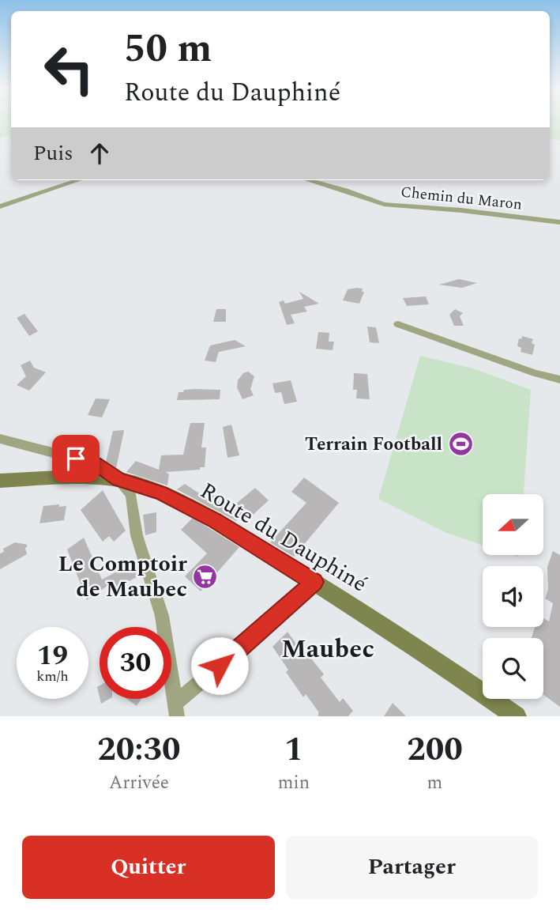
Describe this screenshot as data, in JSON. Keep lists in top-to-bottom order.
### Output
{
  "streets": {
    "street": ["Chemin du Maron", "Route du Dauphiné"]
  },
  "districts": ["Maubec"],
  "places": {
    "sports": ["Terrain Football"],
    "supermarket": ["Le Comptoir de Maubec"]
  },
  "north": "left",
  "page": {
    "turn": ["50 m", "Route du Dauphiné"],
    "then": "Puis",
    "speed": "19 km/h",
    "limit": "30",
    "eta": [
      "20:30",
      "Arrivée",
      "1",
      "min",
      "200",
      "m"
    ],
    "buttons": ["Quitter", "Partager"]
  }
}
